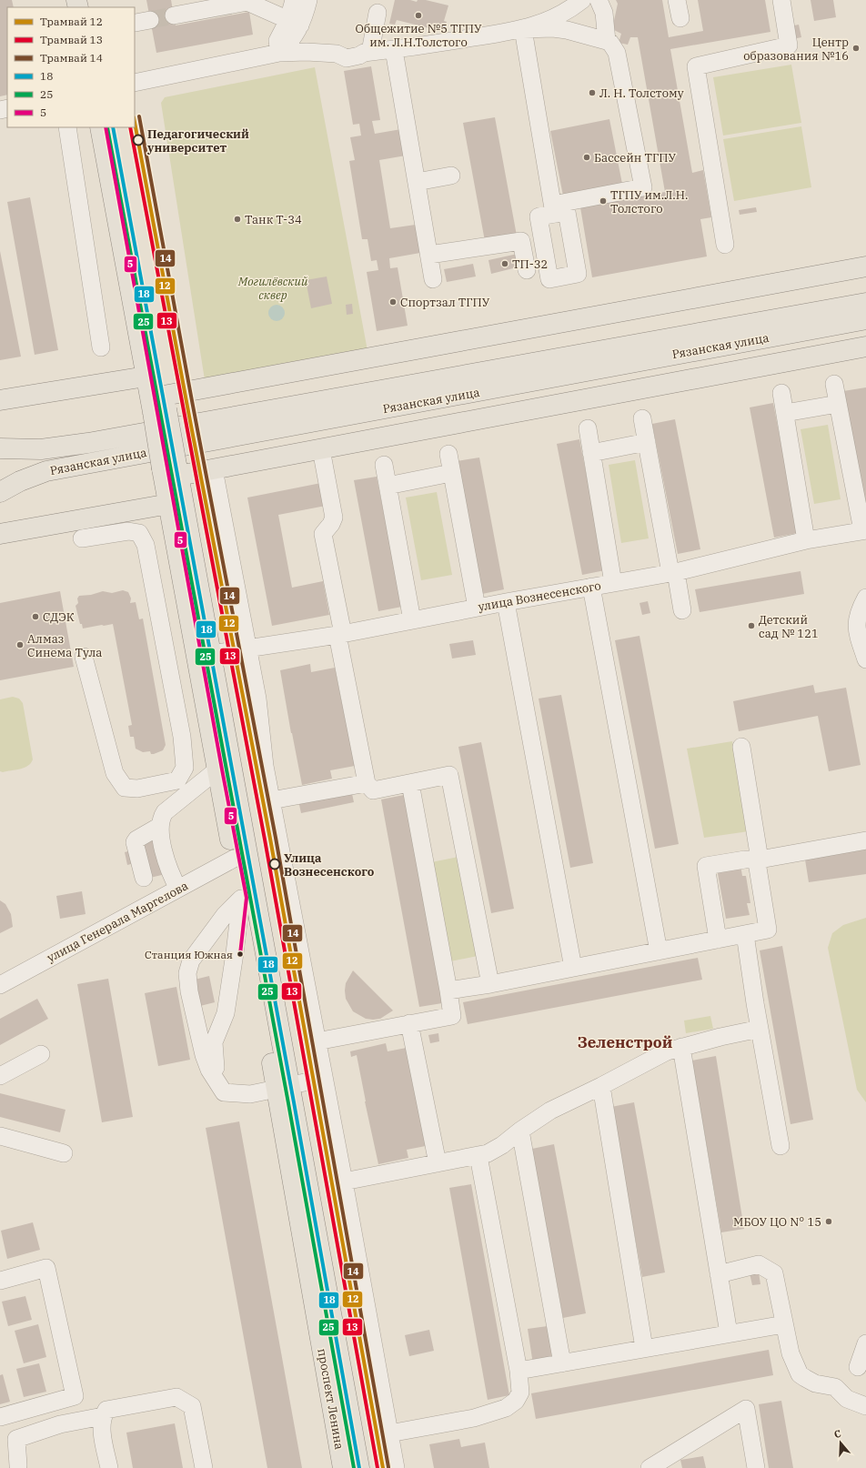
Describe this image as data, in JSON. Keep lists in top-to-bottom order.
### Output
{
  "streets": {
    "main road": ["Рязанская улица", "проспект Ленина"],
    "street": ["улица Вознесенского", "улица Генерала Маргелова"]
  },
  "crossings": [
    ["улица Вознесенского", "проспект Ленина"],
    ["улица Генерала Маргелова", "проспект Ленина"]
  ],
  "districts": ["Зеленстрой"],
  "parks": ["Могилёвский сквер"],
  "places": [
    "Общежитие №5 ТГПУ им. Л.Н.Толстого",
    "Центр образования №16",
    "Л. Н. Толстому",
    "Педагогический университет",
    "Бассейн ТГПУ",
    "ТГПУ им.Л.Н. Толстого",
    "Танк Т-34",
    "ТП-32",
    "Спортзал ТГПУ",
    "СДЭК",
    "Детский сад № 121",
    "Алмаз Синема Тула",
    "Улица Вознесенского",
    "Станция Южная",
    "МБОУ ЦО N° 15"
  ],
  "lines": [
    "tram line 14",
    "tram line 12",
    "tram line 13",
    "transit line 18",
    "transit line 25",
    "transit line 5"
  ],
  "legend": [
    "Трамвай 12",
    "Трамвай 13",
    "Трамвай 14",
    "18",
    "25",
    "5"
  ],
  "north": "top"
}
